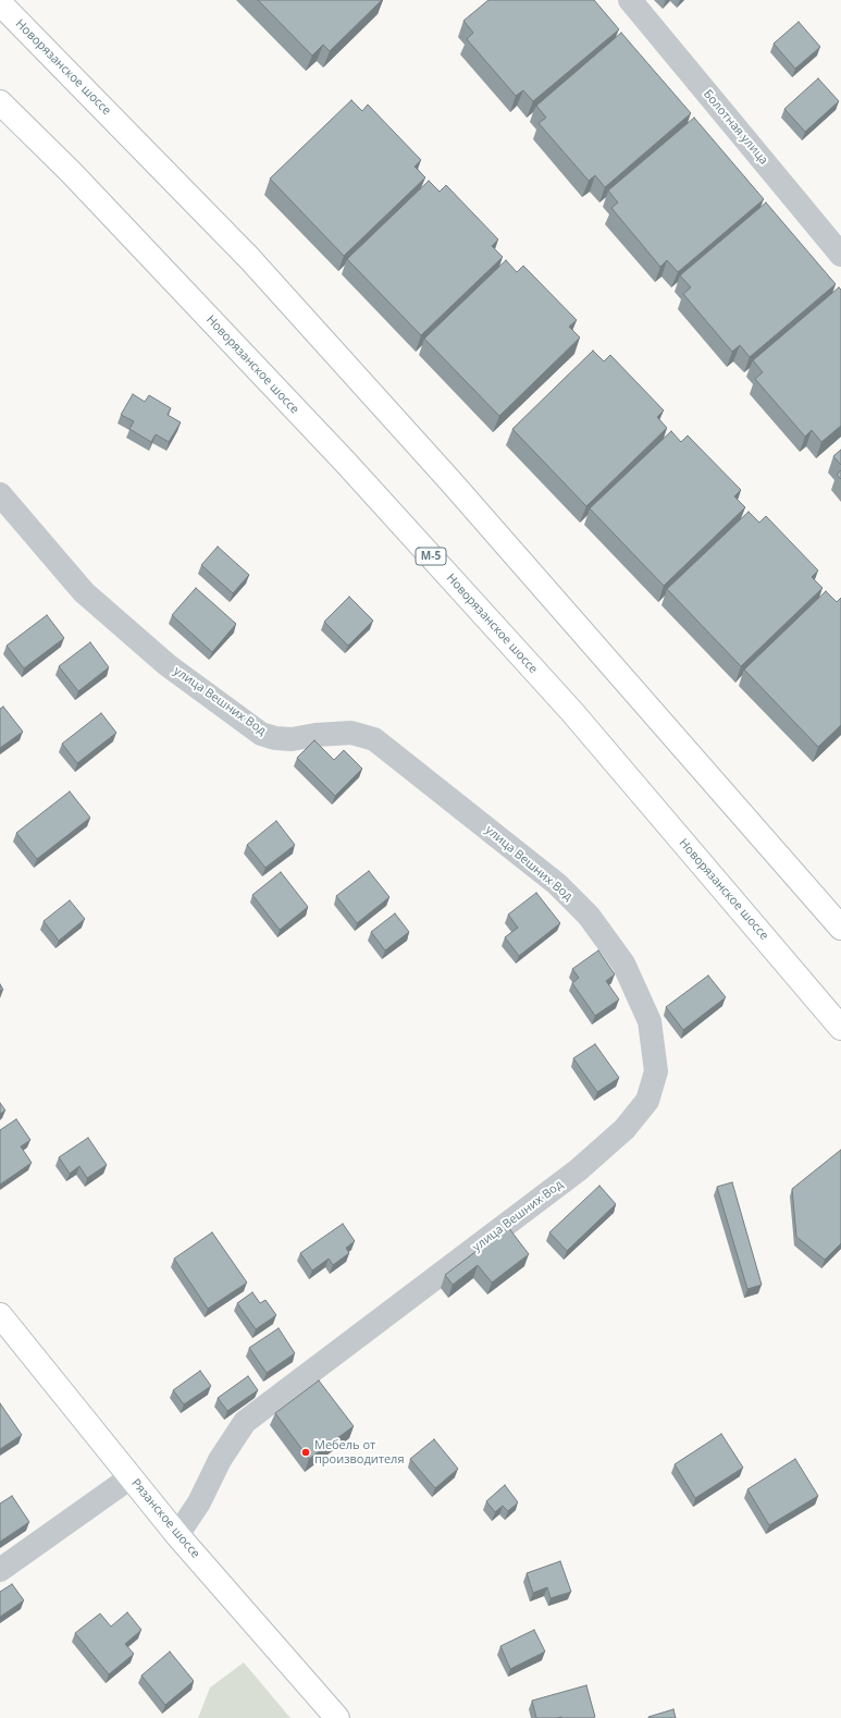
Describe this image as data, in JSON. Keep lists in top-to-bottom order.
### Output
{
  "streets": {
    "main road": ["Новорязанское шоссе", "М-5", "Рязанское шоссе"],
    "street": ["Болотная улица", "улица Вешних Вод"]
  },
  "crossings": [
    ["улица Вешних Вод", "Рязанское шоссе"]
  ],
  "places": ["Мебель от производителя"]
}
